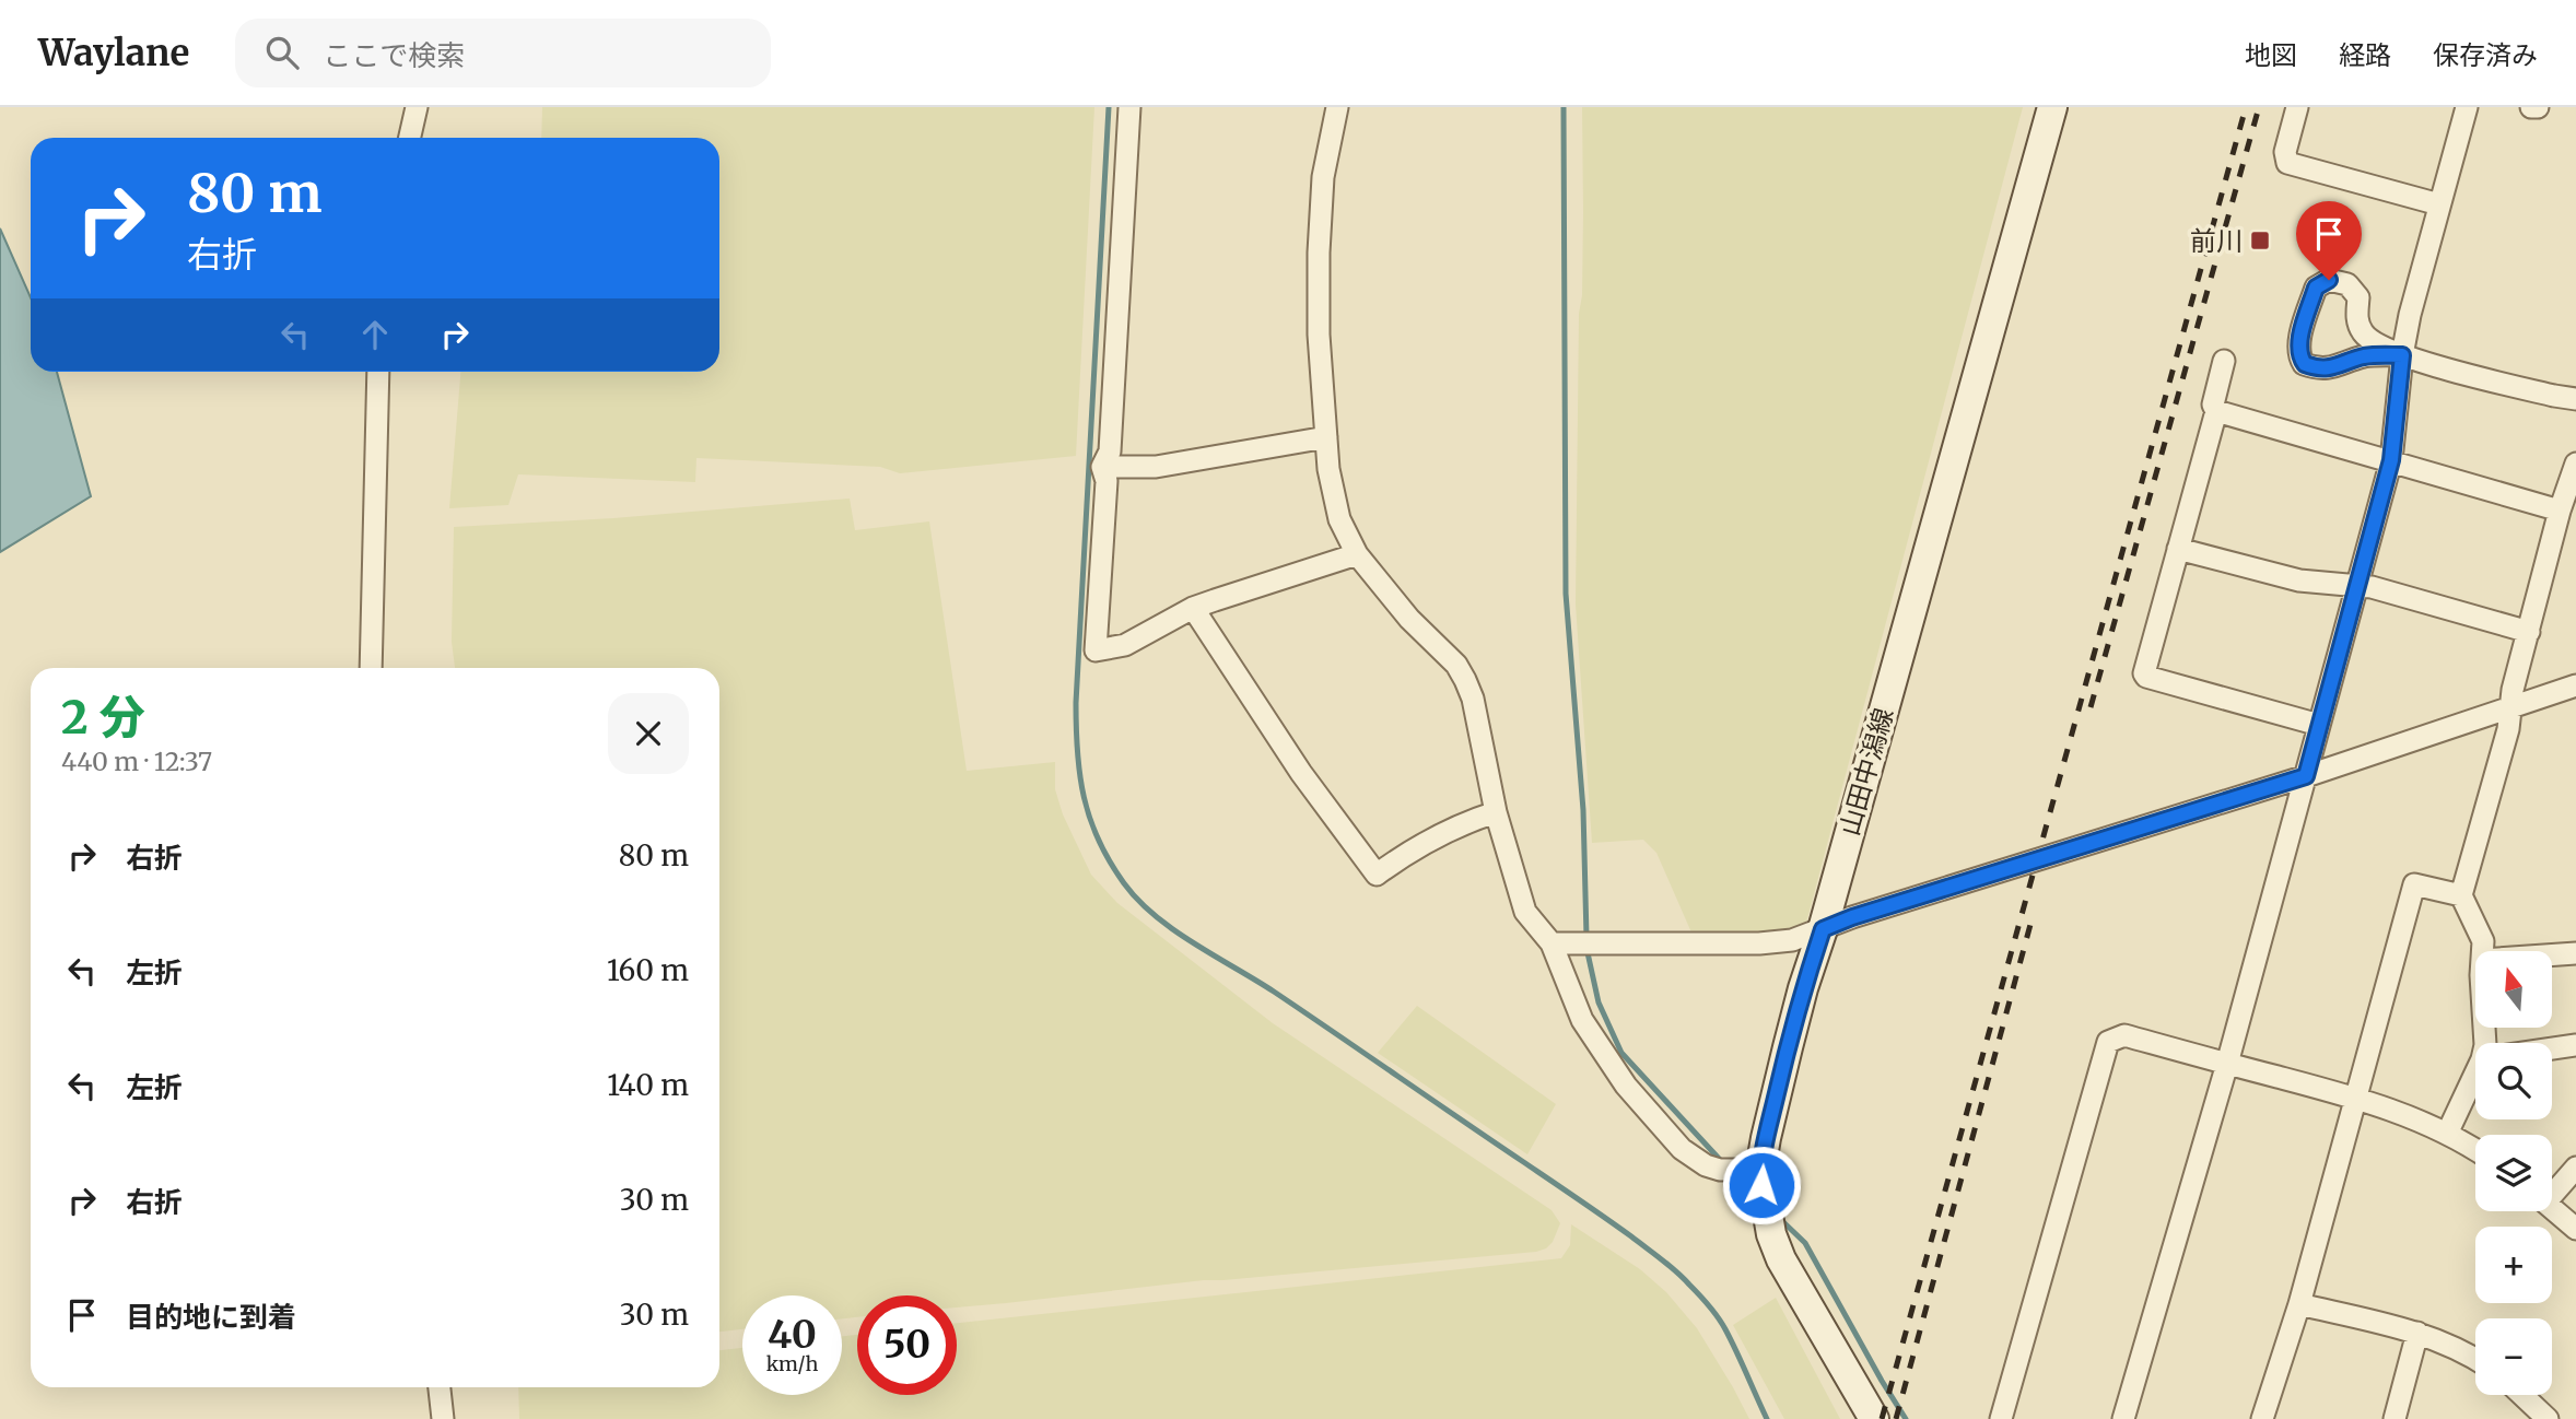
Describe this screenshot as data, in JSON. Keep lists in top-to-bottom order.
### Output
{
  "streets": {
    "main road": ["山田中潟線"]
  },
  "places": {
    "transit": ["前川"]
  },
  "north": "top",
  "page": {
    "header": "Waylane",
    "search": "ここで検索",
    "nav": ["地図", "経路", "保存済み"],
    "turn": ["80 m", "右折"],
    "heading": ["2 分", "440 m · 12:37"],
    "list": [
      {
        "name": "右折",
        "value": "80 m"
      },
      {
        "name": "左折",
        "value": "160 m"
      },
      {
        "name": "左折",
        "value": "140 m"
      },
      {
        "name": "右折",
        "value": "30 m"
      },
      {
        "name": "目的地に到着",
        "value": "30 m"
      }
    ],
    "map_buttons": ["+", "−"],
    "speed": "40 km/h",
    "limit": "50"
  }
}
